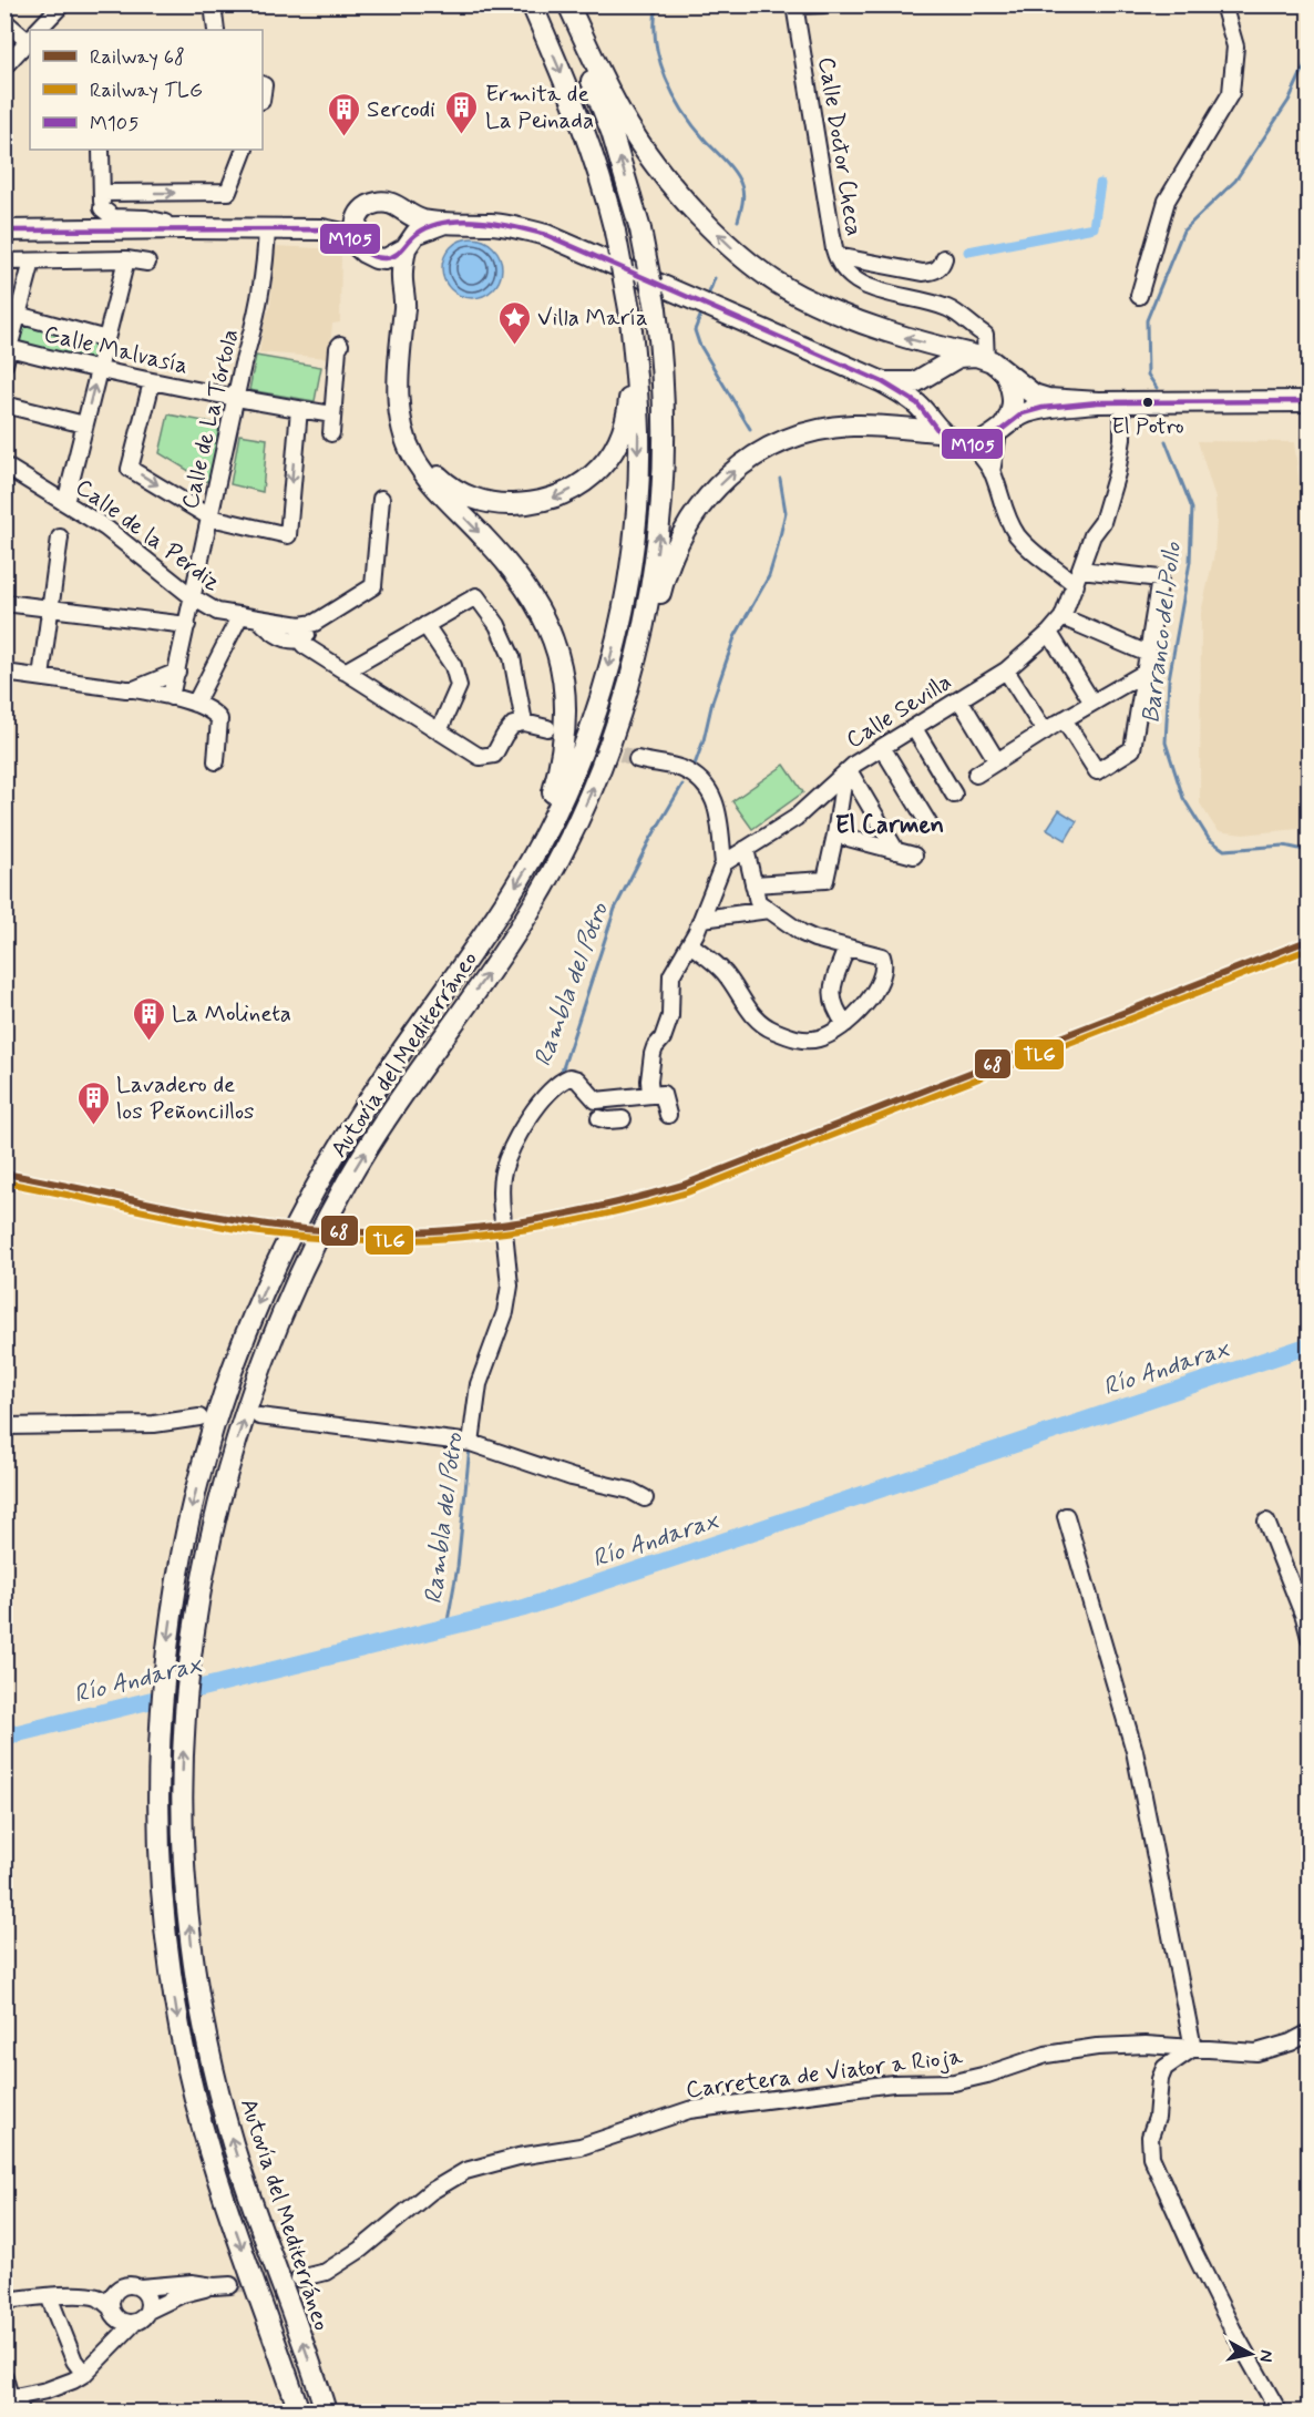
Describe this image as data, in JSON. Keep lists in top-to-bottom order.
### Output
{
  "streets": {
    "highway": ["Autovía del Mediterráneo"],
    "street": [
      "Calle Doctor Checa",
      "Calle Malvasía",
      "Calle de La Tórtola",
      "Calle de la Perdiz",
      "Calle Sevilla",
      "Carretera de Viator a Rioja"
    ]
  },
  "crossings": [
    ["Calle Malvasía", "Calle de La Tórtola"],
    ["Calle de La Tórtola", "Calle de la Perdiz"]
  ],
  "districts": ["El Carmen"],
  "water": ["Barranco del Pollo", "Rambla del Potro", "Río Andarax"],
  "places": {
    "building": [
      "Ermita de La Peinada",
      "Sercodi",
      "La Molineta",
      "Lavadero de los Peñoncillos"
    ],
    "place": ["Villa María"],
    "other": ["El Potro"]
  },
  "lines": ["transit line M105", "rail line 68", "rail line TLG"],
  "legend": ["Railway 68", "Railway TLG", "M105"],
  "north": "right"
}
